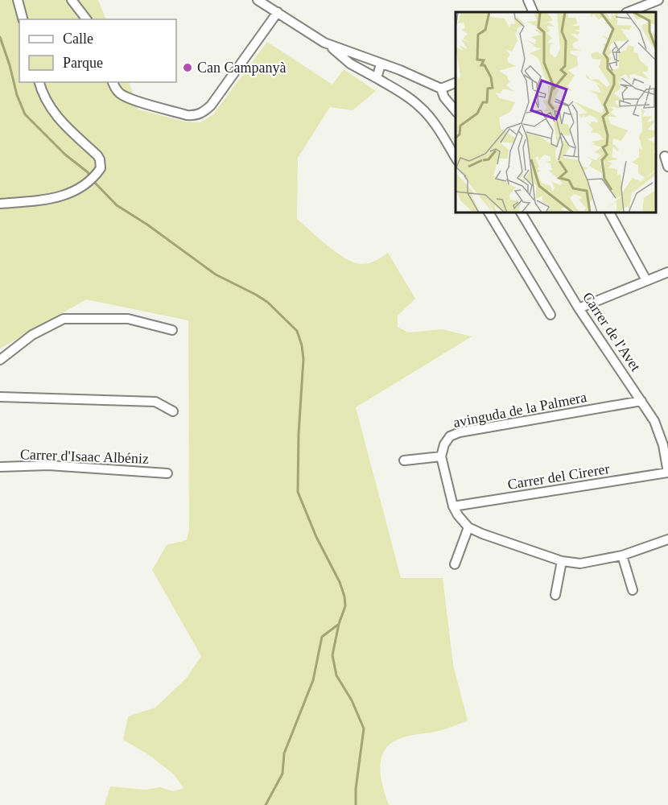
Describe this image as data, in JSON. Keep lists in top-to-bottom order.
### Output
{
  "streets": {
    "street": [
      "Carrer de l'Avet",
      "avinguda de la Palmera",
      "Carrer d'Isaac Albéniz",
      "Carrer del Cirerer"
    ]
  },
  "crossings": [
    ["Carrer de l'Avet", "avinguda de la Palmera"],
    ["Carrer de l'Avet", "Carrer del Cirerer"]
  ],
  "places": ["Can Campanyà"],
  "legend": ["Calle", "Parque"]
}
